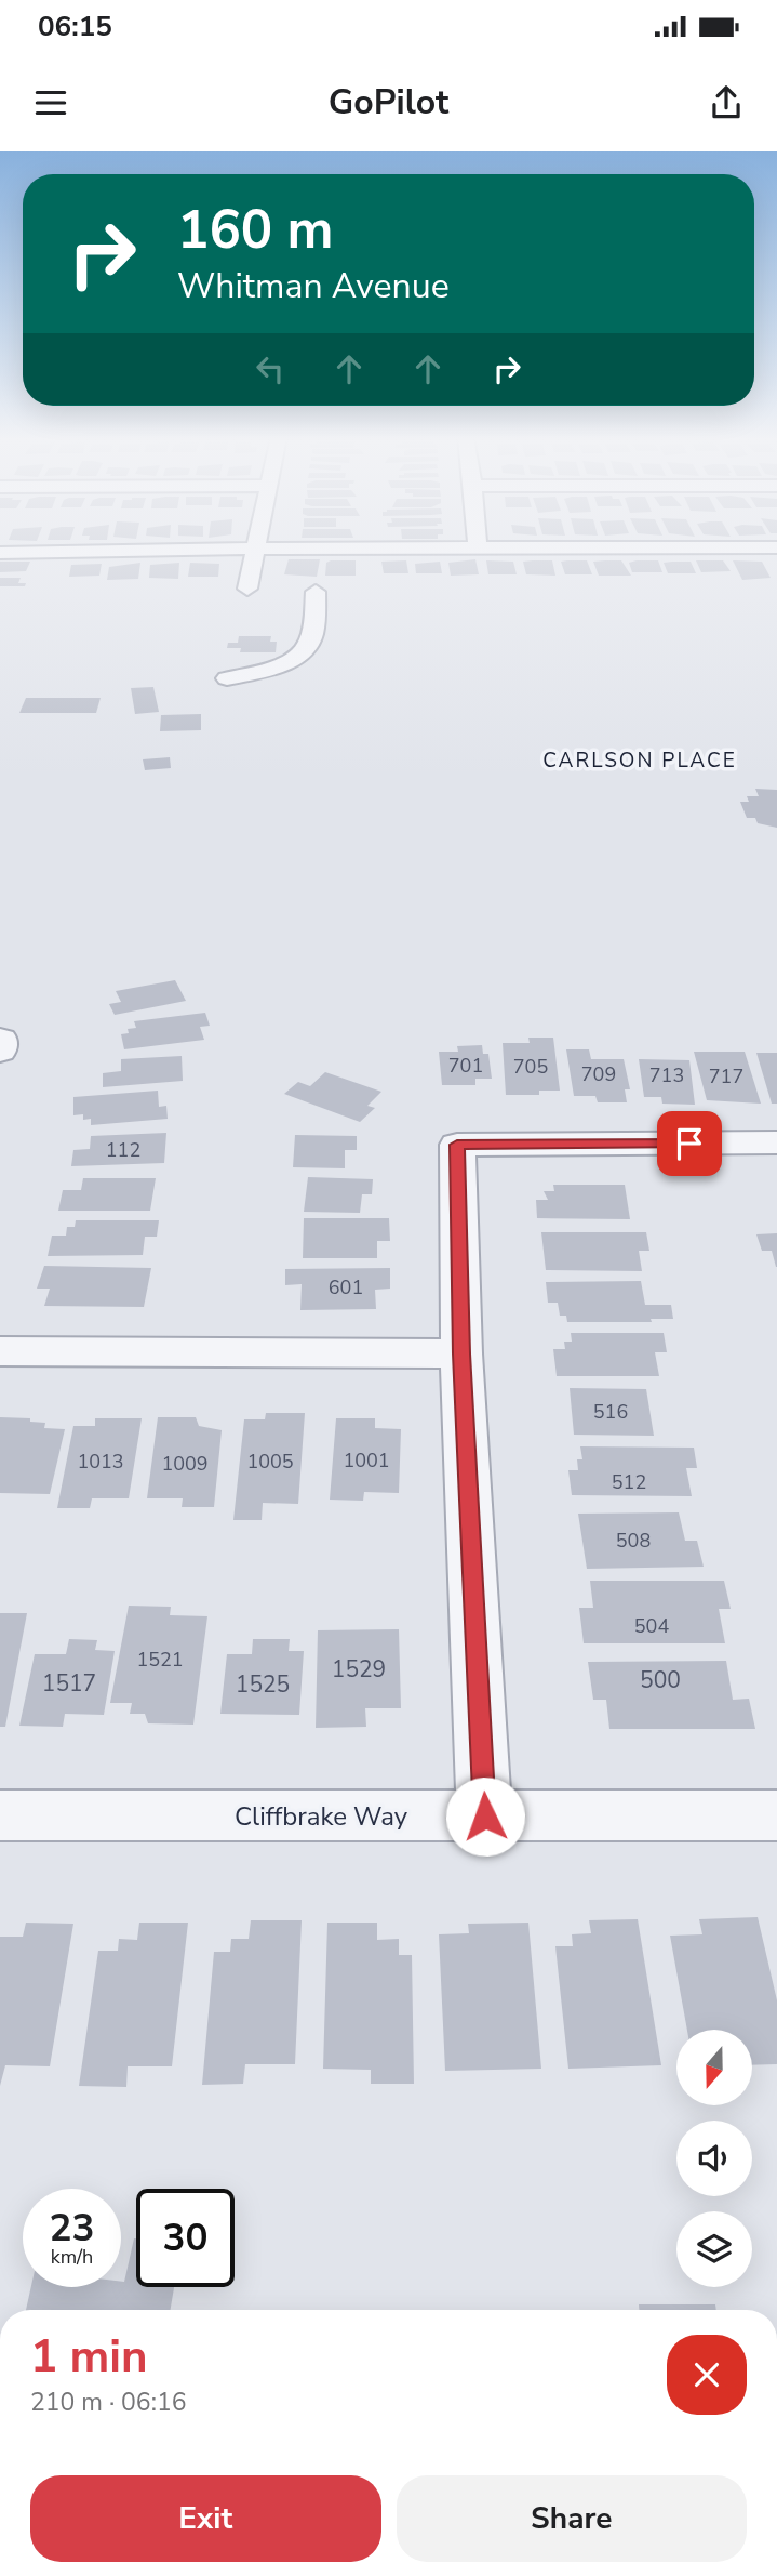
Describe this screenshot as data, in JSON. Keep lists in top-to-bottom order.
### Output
{
  "streets": {
    "street": ["Cliffbrake Way"]
  },
  "districts": ["CARLSON PLACE"],
  "house_numbers": [
    "701",
    "705",
    "709",
    "713",
    "717",
    "112",
    "601",
    "516",
    "1001",
    "1013",
    "1005",
    "1009",
    "512",
    "508",
    "504",
    "1521",
    "1529",
    "500",
    "1517",
    "1525"
  ],
  "north": "bottom",
  "page": {
    "status": "06:15",
    "header": "GoPilot",
    "turn": ["160 m", "Whitman Avenue"],
    "speed": "23 km/h",
    "limit": "30",
    "heading": ["1 min", "210 m · 06:16"],
    "buttons": ["Exit", "Share"]
  }
}
